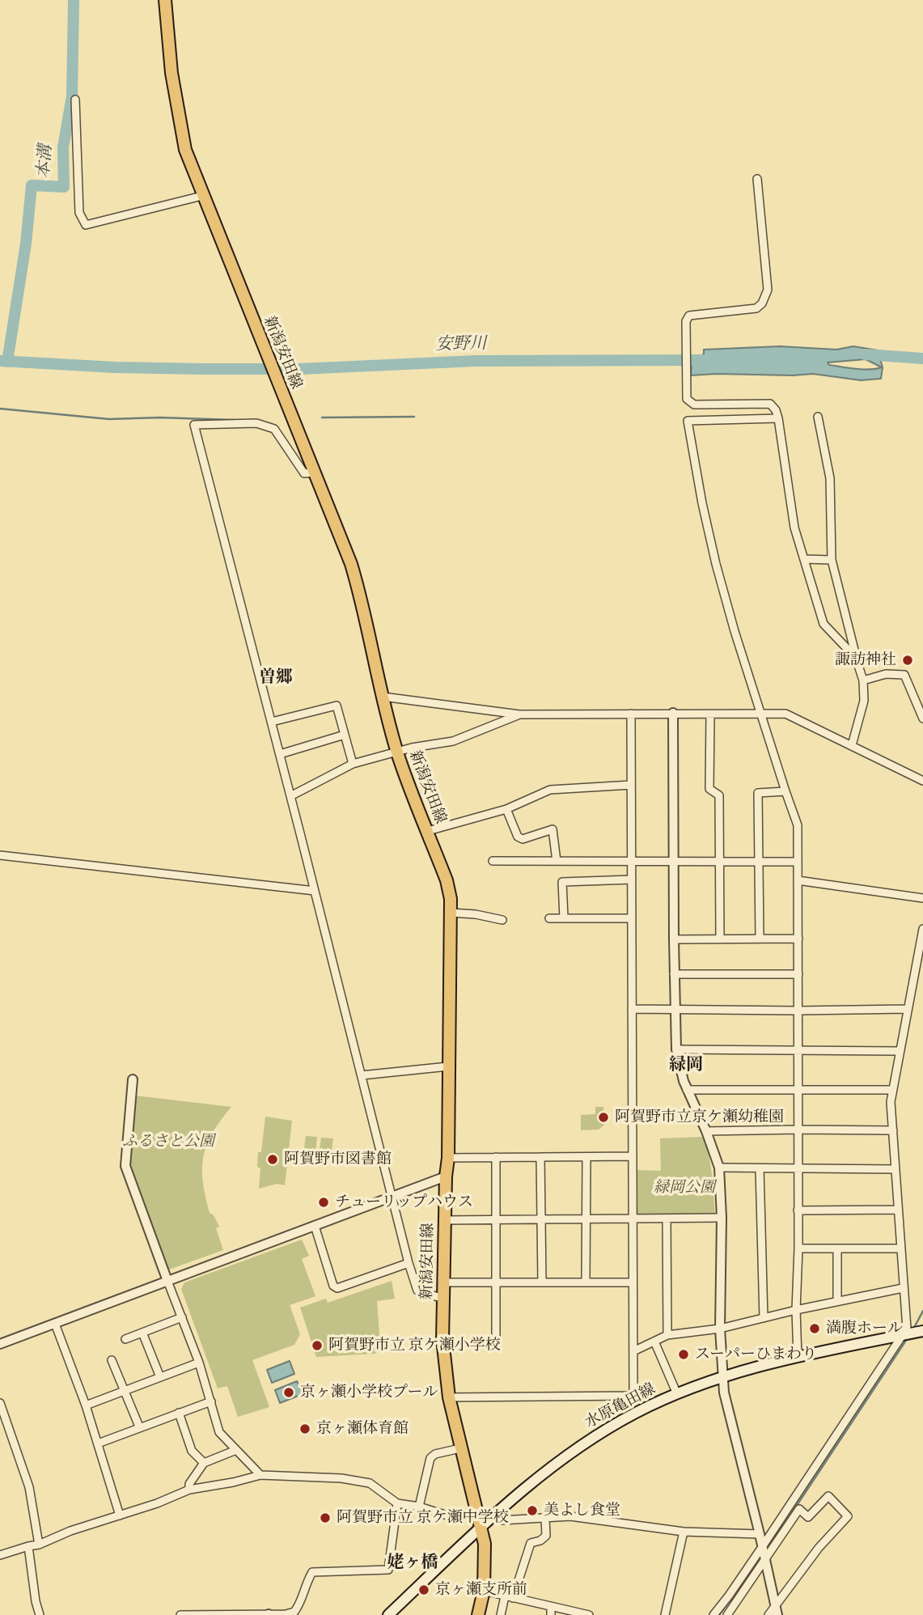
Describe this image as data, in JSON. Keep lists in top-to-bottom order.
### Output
{
  "streets": {
    "main road": ["新潟安田線", "水原亀田線"]
  },
  "crossings": [
    ["新潟安田線", "水原亀田線"]
  ],
  "districts": ["曽郷", "緑岡", "姥ヶ橋"],
  "water": ["本溝", "安野川"],
  "parks": ["ふるさと公園", "緑岡公園"],
  "places": [
    "諏訪神社",
    "阿賀野市立京ケ瀬幼稚園",
    "阿賀野市図書館",
    "チューリップハウス",
    "満腹ホール",
    "阿賀野市立 京ケ瀬小学校",
    "スーパーひまわり",
    "京ヶ瀬小学校プール",
    "京ヶ瀬体育館",
    "美よし食堂",
    "阿賀野市立 京ケ瀬中学校",
    "京ヶ瀬支所前"
  ]
}
